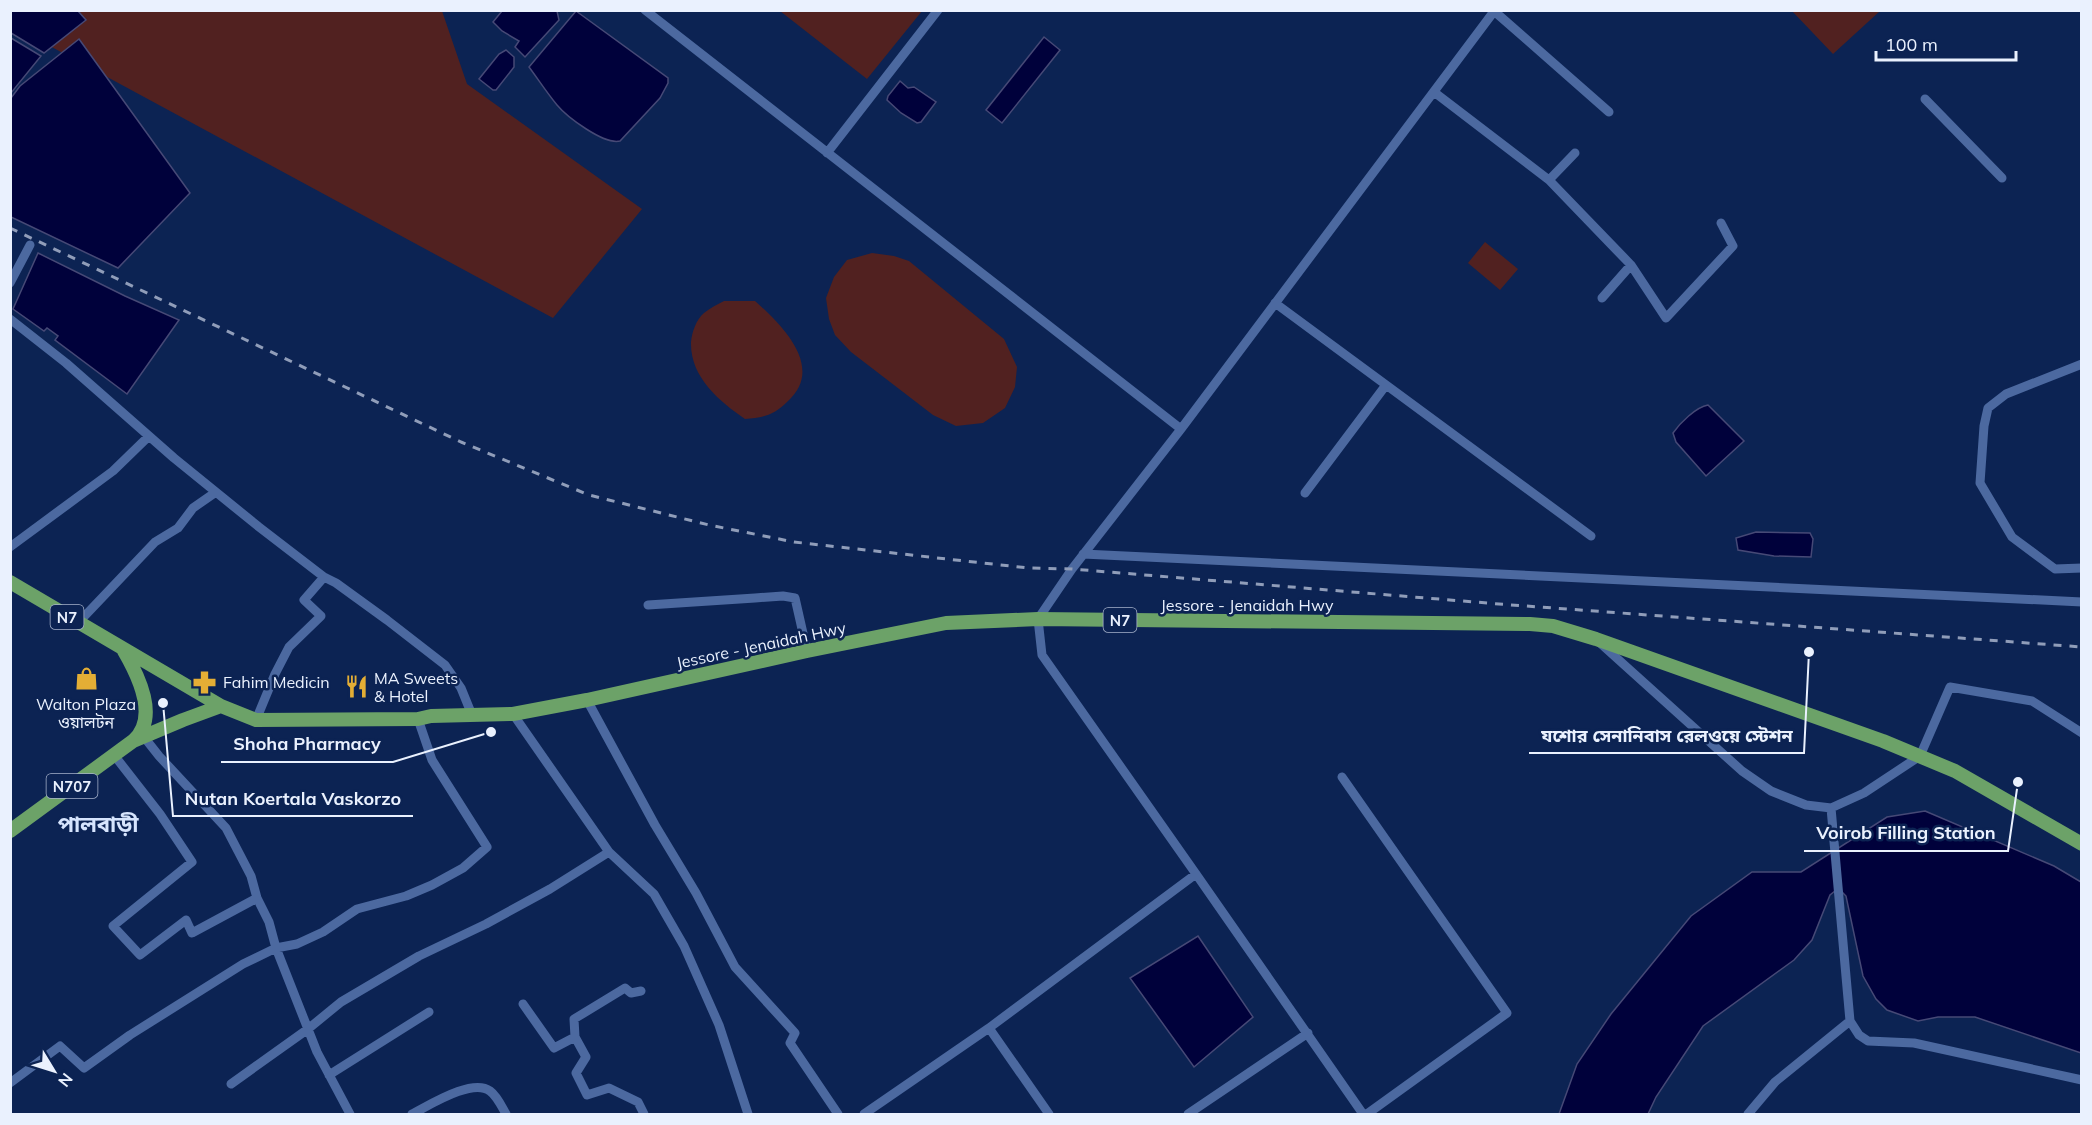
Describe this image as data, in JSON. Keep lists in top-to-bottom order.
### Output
{
  "streets": {
    "highway": ["Jessore - Jenaidah Hwy", "N7", "N707"]
  },
  "crossings": [
    ["Jessore - Jenaidah Hwy", "N7"],
    ["N7", "N707"]
  ],
  "districts": ["পালবাড়ী"],
  "places": {
    "other": [
      "যশোর সেনানিবাস রেলওয়ে স্টেশন",
      "Nutan Koertala Vaskorzo",
      "Shoha Pharmacy",
      "Voirob Filling Station"
    ],
    "shop": ["Walton Plaza ওয়ালটন"],
    "pharmacy": ["Fahim Medicin"],
    "restaurant": ["MA Sweets & Hotel"]
  },
  "scale_bar": "100 m",
  "north": "bottom right"
}
